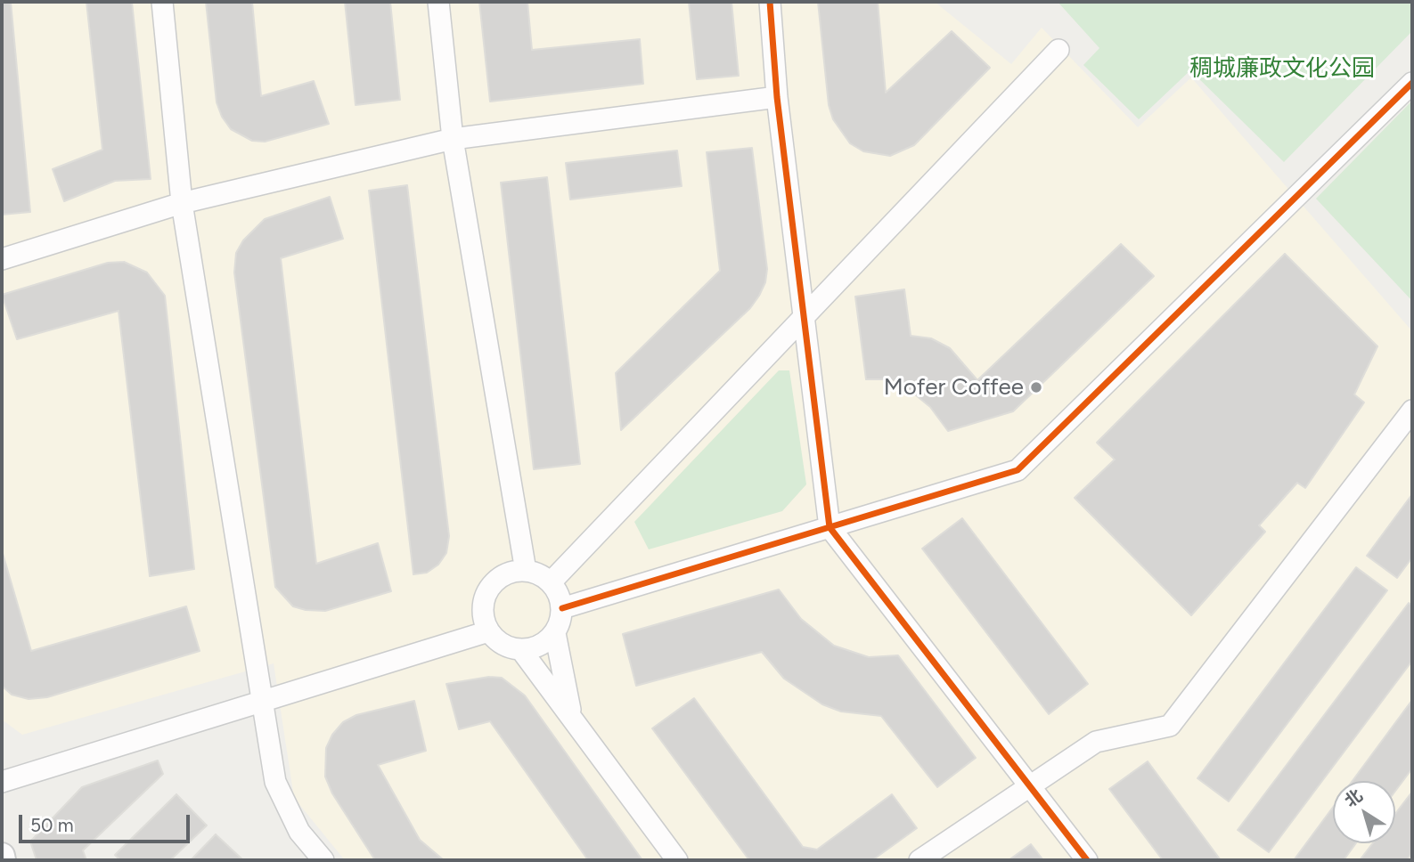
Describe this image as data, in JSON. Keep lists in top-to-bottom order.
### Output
{
  "parks": ["稠城廉政文化公园"],
  "places": ["Mofer Coffee"],
  "scale_bar": "50 m",
  "north": "top left"
}
